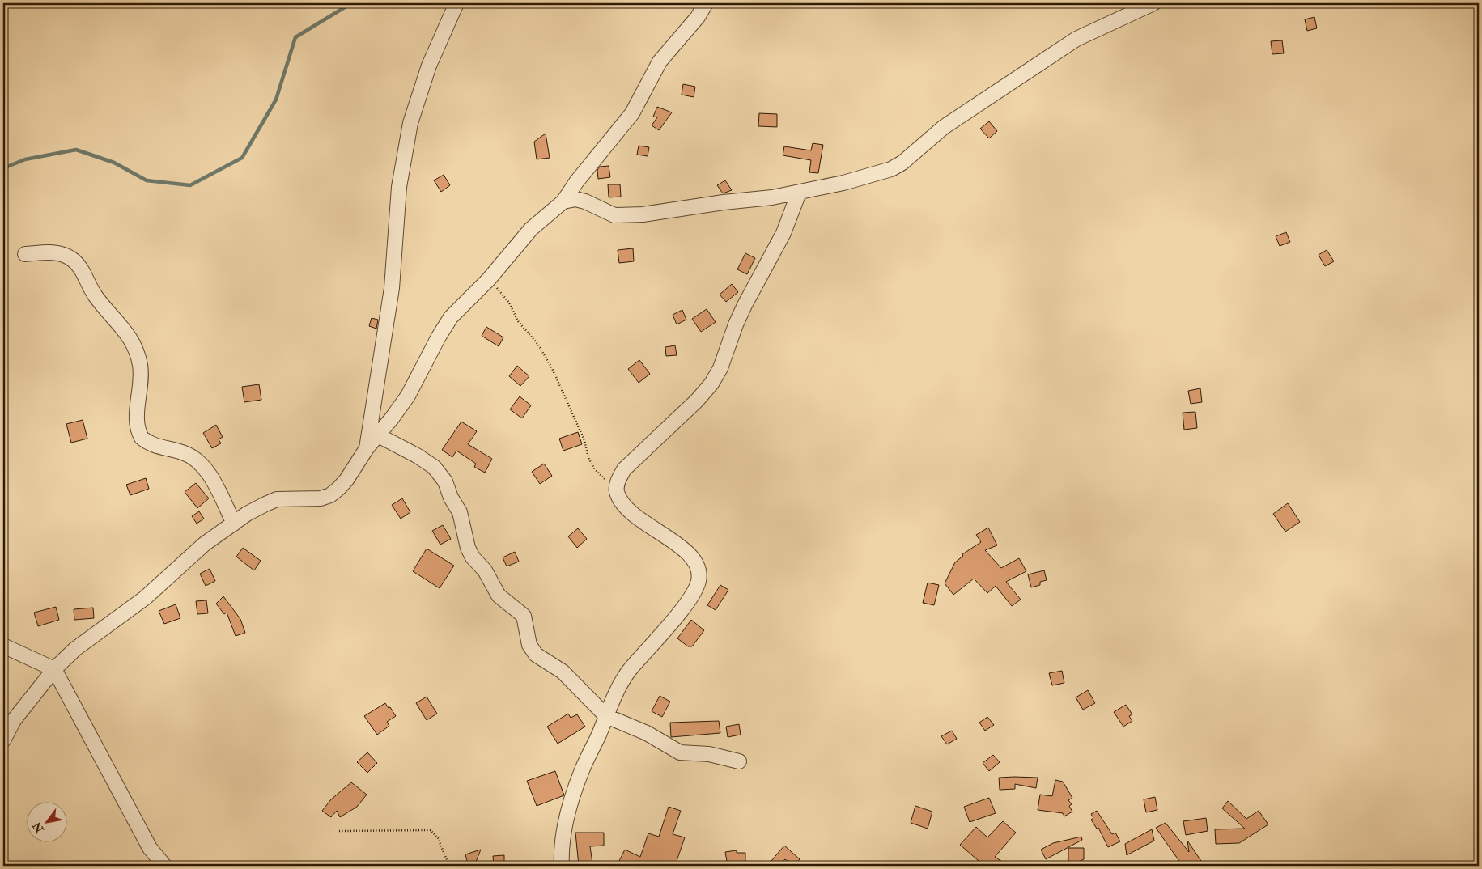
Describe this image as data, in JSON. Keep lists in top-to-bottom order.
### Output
{
  "north": "bottom left"
}
